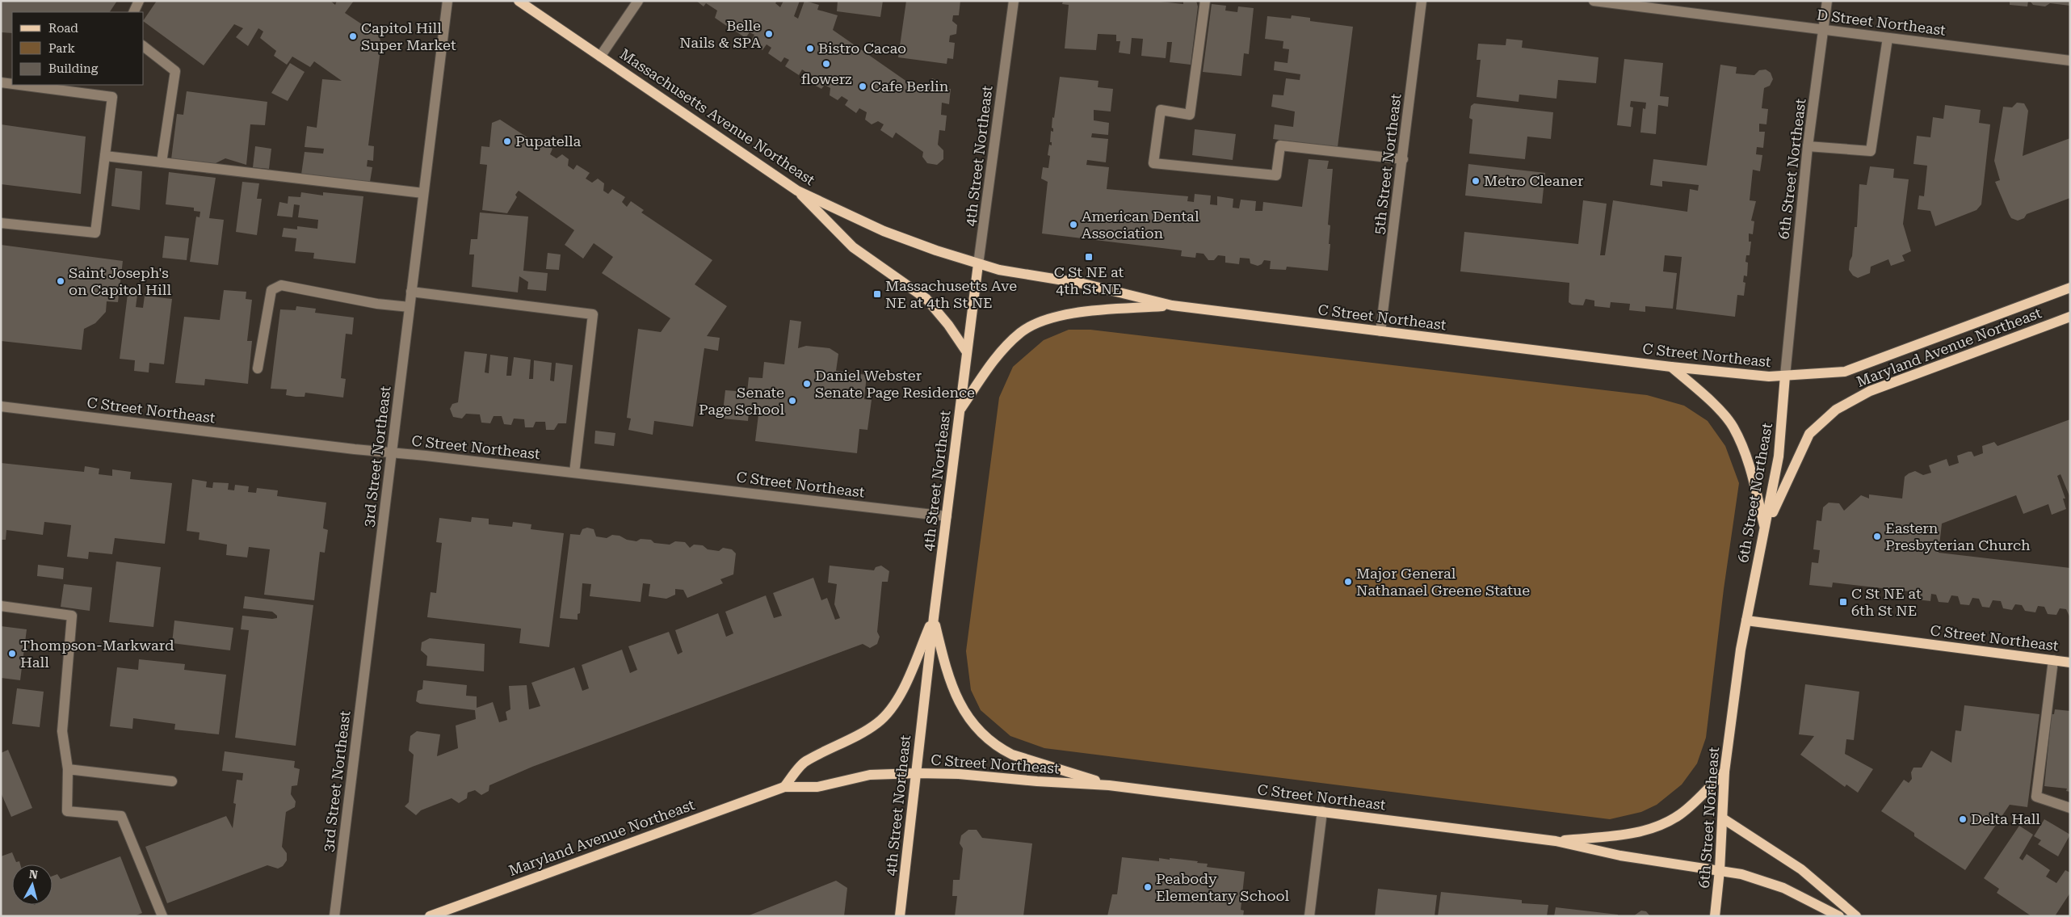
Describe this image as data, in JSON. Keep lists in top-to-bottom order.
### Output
{
  "streets": {
    "main road": [
      "Massachusetts Avenue Northeast",
      "4th Street Northeast",
      "6th Street Northeast",
      "C Street Northeast",
      "Maryland Avenue Northeast"
    ],
    "street": ["D Street Northeast", "5th Street Northeast", "3rd Street Northeast"]
  },
  "crossings": [
    ["D Street Northeast", "6th Street Northeast"],
    ["Massachusetts Avenue Northeast", "4th Street Northeast"],
    ["Massachusetts Avenue Northeast", "C Street Northeast"],
    ["4th Street Northeast", "C Street Northeast"],
    ["4th Street Northeast", "Maryland Avenue Northeast"],
    ["5th Street Northeast", "C Street Northeast"],
    ["6th Street Northeast", "C Street Northeast"],
    ["6th Street Northeast", "Maryland Avenue Northeast"],
    ["C Street Northeast", "Maryland Avenue Northeast"],
    ["C Street Northeast", "3rd Street Northeast"]
  ],
  "places": {
    "other": [
      "Belle Nails & SPA",
      "Capitol Hill Super Market",
      "Bistro Cacao",
      "flowerz",
      "Cafe Berlin",
      "Pupatella",
      "Metro Cleaner",
      "American Dental Association",
      "Saint Joseph's on Capitol Hill",
      "Daniel Webster Senate Page Residence",
      "Senate Page School",
      "Eastern Presbyterian Church",
      "Major General Nathanael Greene Statue",
      "Thompson-Markward Hall",
      "Delta Hall",
      "Peabody Elementary School"
    ],
    "transit": ["C St NE at 4th St NE", "Massachusetts Ave NE at 4th St NE", "C St NE at 6th St NE"]
  },
  "legend": ["Road", "Park", "Building"],
  "north": "top"
}
